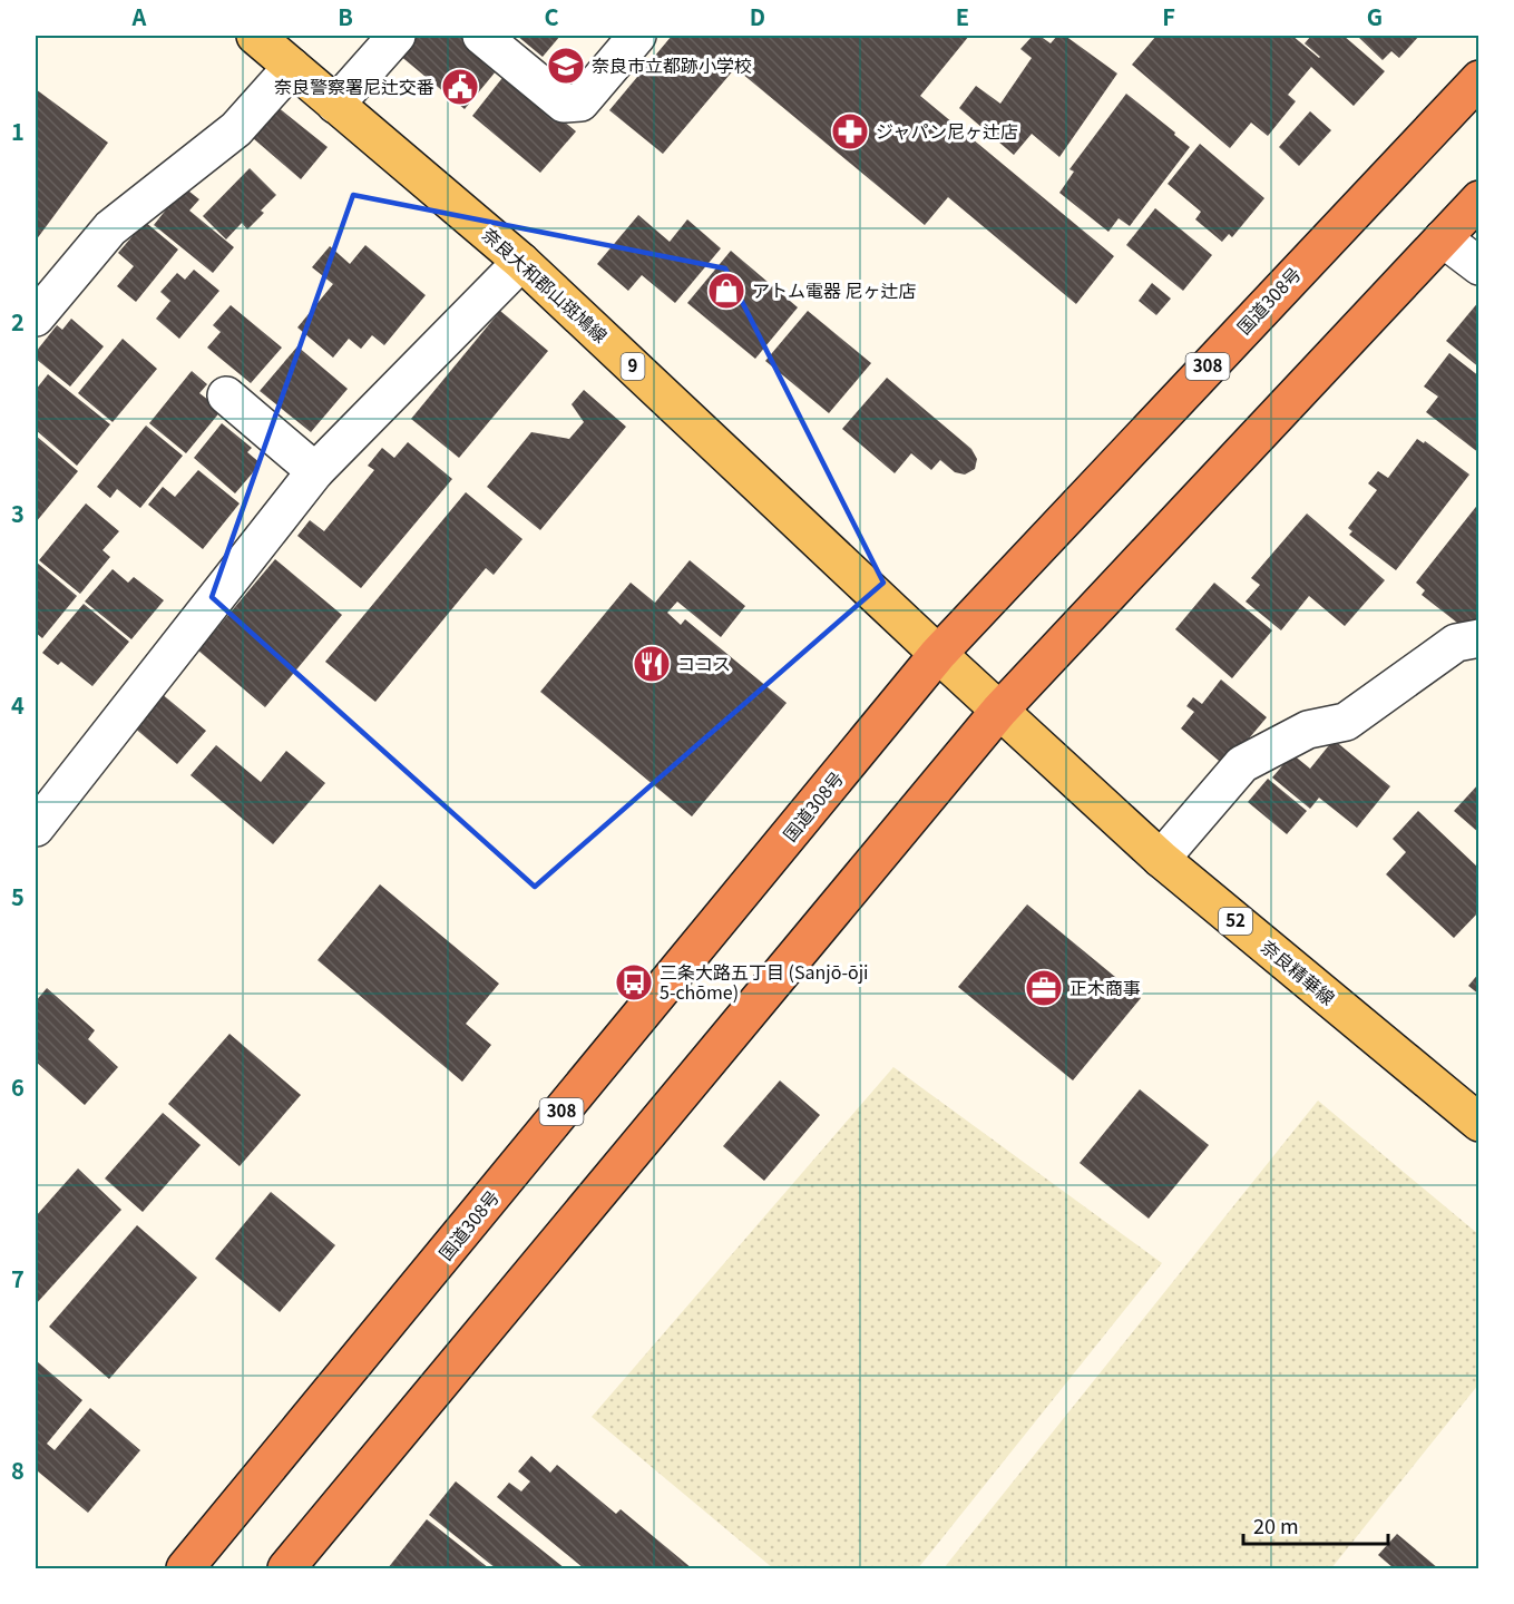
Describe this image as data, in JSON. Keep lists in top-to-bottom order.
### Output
{
  "streets": {
    "highway": ["国道308号", "308"],
    "main road": [
      "奈良大和郡山斑鳩線",
      "9",
      "52",
      "奈良精華線"
    ]
  },
  "crossings": [
    ["奈良大和郡山斑鳩線", "国道308号"],
    ["奈良大和郡山斑鳩線", "奈良精華線"]
  ],
  "places": {
    "school or university": ["奈良市立都跡小学校"],
    "public building": ["奈良警察署尼辻交番"],
    "pharmacy": ["ジャパン尼ヶ辻店"],
    "shop": ["アトム電器 尼ヶ辻店"],
    "restaurant": ["ココス"],
    "bus stop": ["三条大路五丁目 (Sanjō-ōji 5-chōme)"],
    "office": ["正木商事"]
  },
  "scale_bar": "20 m",
  "grid": {
    "columns": [
      "A",
      "B",
      "C",
      "D",
      "E",
      "F",
      "G"
    ],
    "rows": [
      "1",
      "2",
      "3",
      "4",
      "5",
      "6",
      "7",
      "8"
    ]
  }
}
